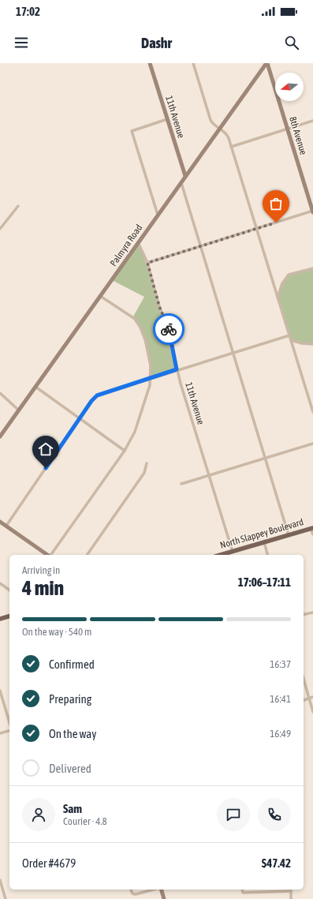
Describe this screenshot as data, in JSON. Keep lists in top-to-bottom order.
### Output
{
  "streets": {
    "main road": [
      "11th Avenue",
      "8th Avenue",
      "Palmyra Road",
      "North Slappey Boulevard"
    ]
  },
  "crossings": [
    ["11th Avenue", "Palmyra Road"],
    ["11th Avenue", "North Slappey Boulevard"],
    ["8th Avenue", "Palmyra Road"]
  ],
  "north": "left",
  "page": {
    "status": "17:02",
    "header": "Dashr",
    "heading": ["4 min", "Arriving in", "17:06–17:11"],
    "panel": [
      "Sam",
      "Courier · 4.8",
      "Order #4679",
      "$47.42"
    ],
    "bar": "On the way · 540 m",
    "list": [
      ["Confirmed", "16:37"],
      ["Preparing", "16:41"],
      ["On the way", "16:49"],
      "Delivered"
    ]
  }
}
